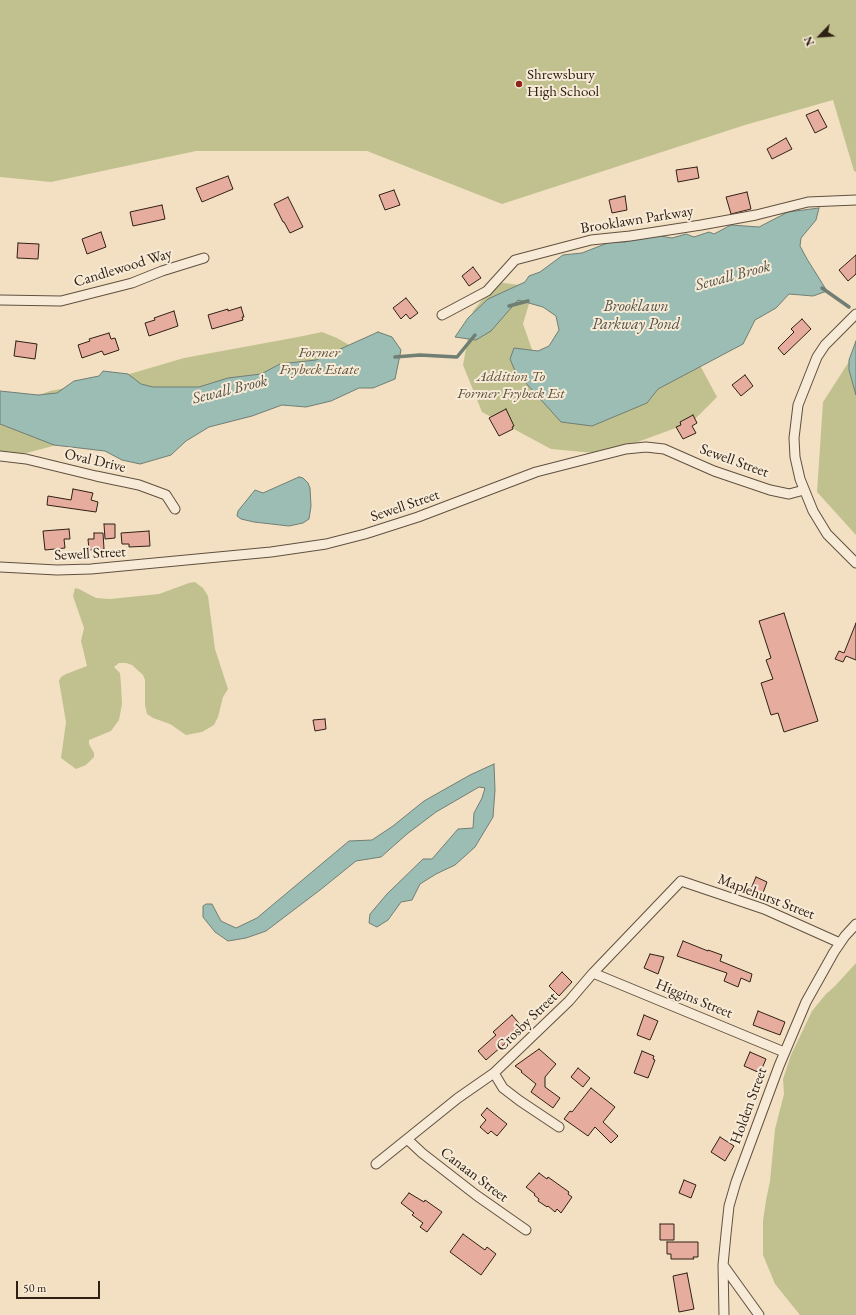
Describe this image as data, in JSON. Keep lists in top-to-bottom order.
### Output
{
  "streets": {
    "street": [
      "Brooklawn Parkway",
      "Candlewood Way",
      "Oval Drive",
      "Sewell Street",
      "Maplehurst Street",
      "Higgins Street",
      "Crosby Street",
      "Holden Street",
      "Canaan Street"
    ]
  },
  "crossings": [
    ["Maplehurst Street", "Crosby Street"],
    ["Maplehurst Street", "Holden Street"],
    ["Higgins Street", "Crosby Street"],
    ["Higgins Street", "Holden Street"],
    ["Crosby Street", "Canaan Street"]
  ],
  "water": ["Sewall Brook", "Brooklawn Parkway Pond"],
  "parks": ["Former Frybeck Estate", "Addition To Former Frybeck Est"],
  "places": ["Shrewsbury High School"],
  "scale_bar": "50 m",
  "north": "bottom left"
}
